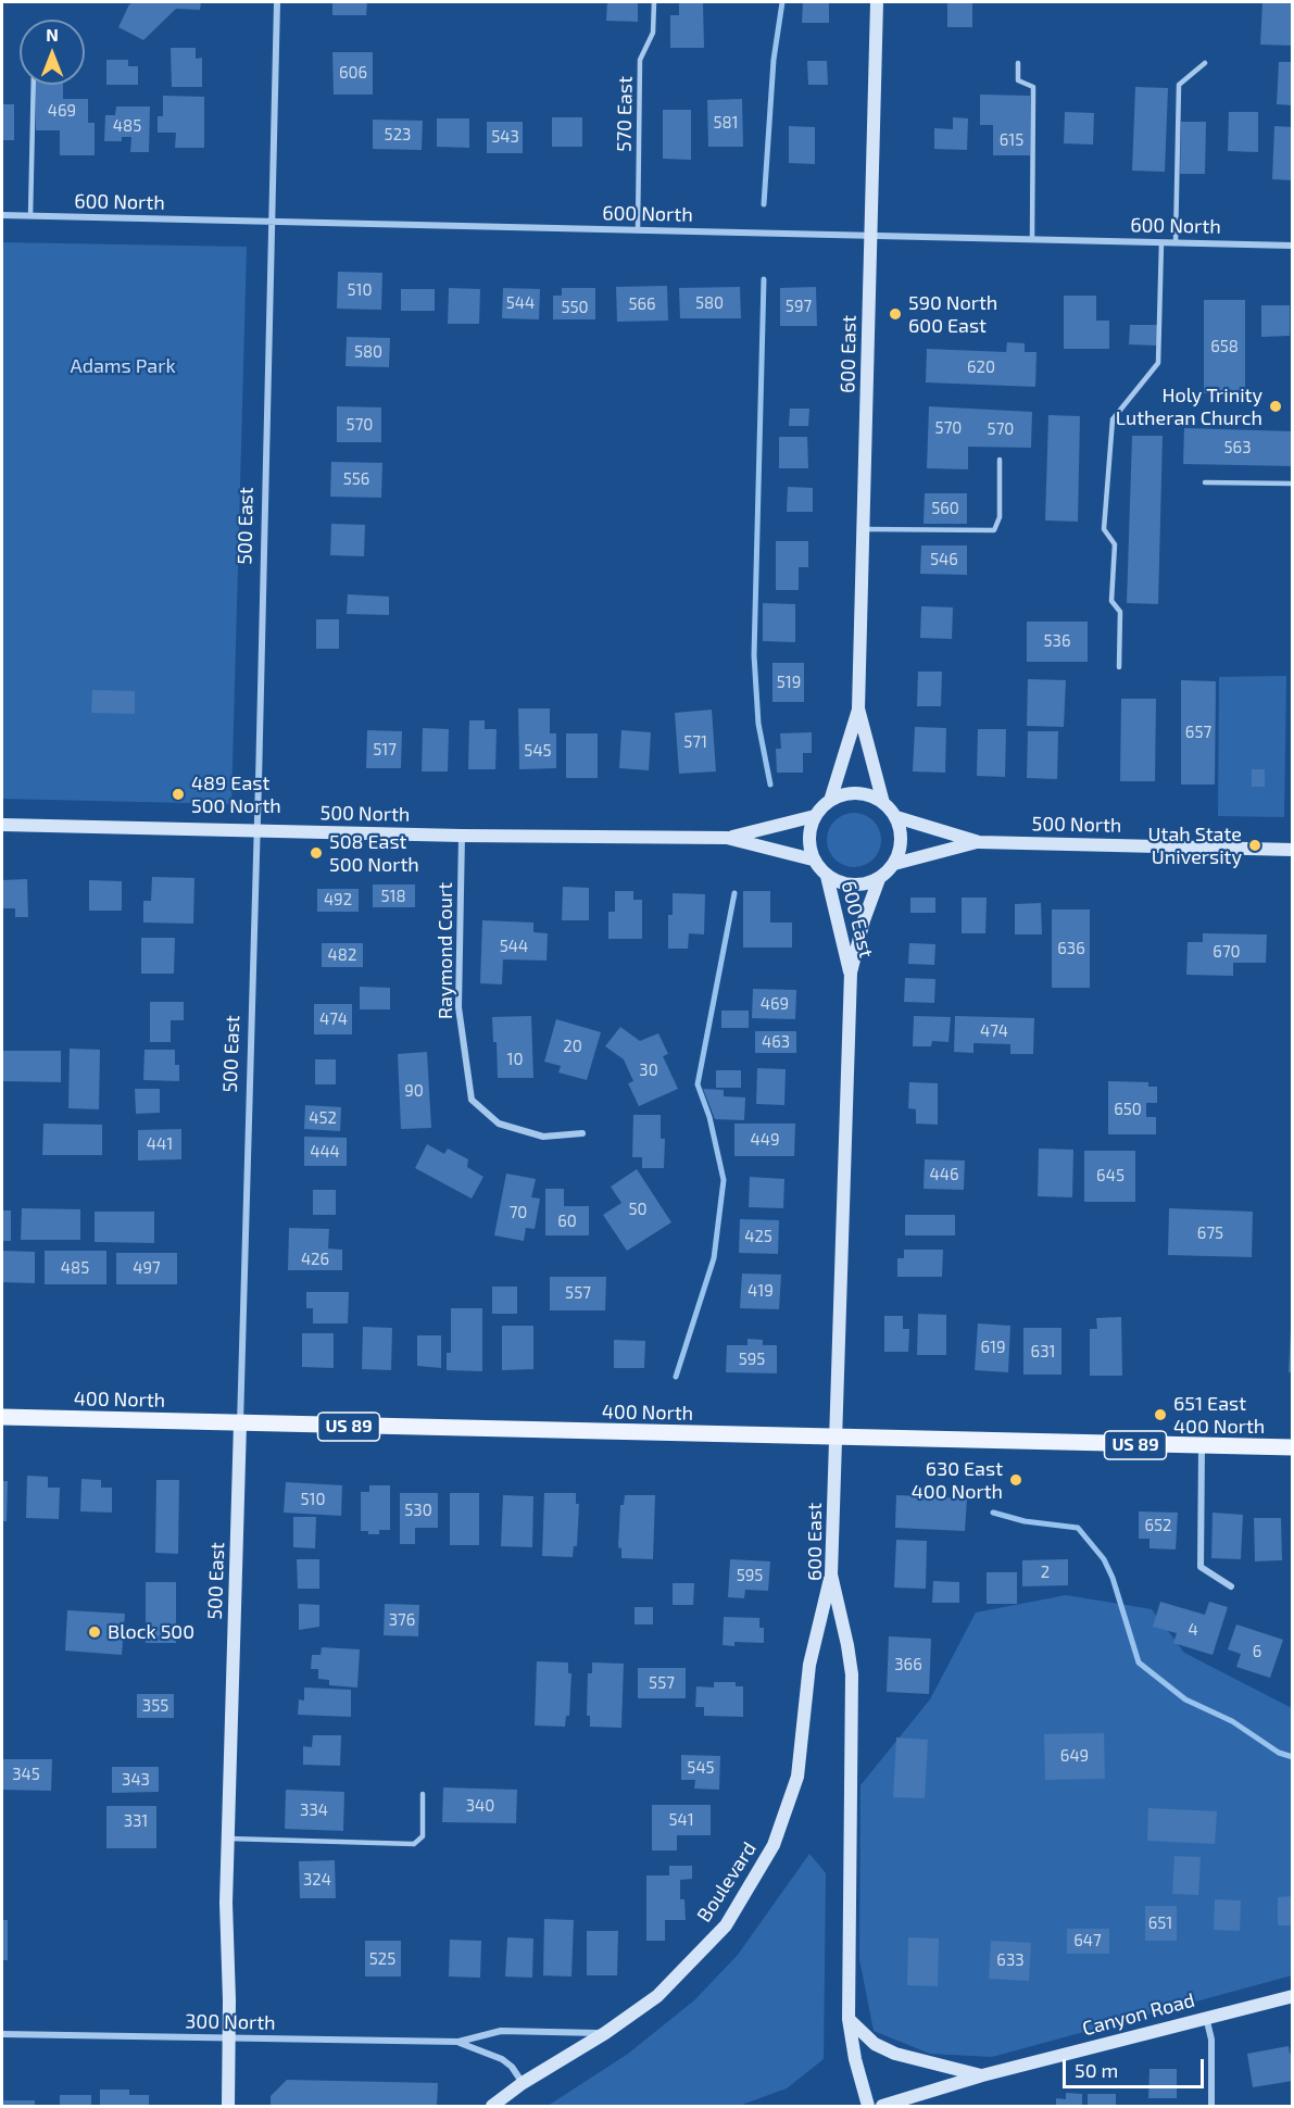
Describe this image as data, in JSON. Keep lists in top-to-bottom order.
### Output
{
  "streets": {
    "main road": ["400 North", "US 89"],
    "street": [
      "600 North",
      "600 East",
      "500 East",
      "500 North",
      "Raymond Court",
      "Boulevard",
      "Canyon Road",
      "300 North"
    ],
    "lane": ["570 East"]
  },
  "crossings": [
    ["570 East", "600 North"],
    ["600 North", "600 East"],
    ["600 North", "500 East"],
    ["600 East", "500 North"],
    ["600 East", "400 North"],
    ["600 East", "Boulevard"],
    ["500 East", "500 North"],
    ["500 East", "400 North"],
    ["500 East", "300 North"],
    ["500 North", "Raymond Court"],
    ["Boulevard", "300 North"]
  ],
  "parks": ["Adams Park"],
  "places": [
    "590 North 600 East",
    "Holy Trinity Lutheran Church",
    "489 East 500 North",
    "Utah State University",
    "508 East 500 North",
    "651 East 400 North",
    "630 East 400 North",
    "Block 500"
  ],
  "house_numbers": [
    "606",
    "469",
    "581",
    "485",
    "523",
    "543",
    "615",
    "510",
    "544",
    "580",
    "566",
    "597",
    "550",
    "658",
    "580",
    "620",
    "570",
    "570",
    "570",
    "563",
    "556",
    "560",
    "546",
    "536",
    "519",
    "657",
    "571",
    "517",
    "545",
    "518",
    "492",
    "544",
    "636",
    "670",
    "482",
    "469",
    "474",
    "474",
    "463",
    "20",
    "10",
    "30",
    "90",
    "650",
    "452",
    "449",
    "441",
    "444",
    "446",
    "645",
    "50",
    "70",
    "60",
    "675",
    "425",
    "426",
    "485",
    "497",
    "419",
    "557",
    "619",
    "631",
    "595",
    "510",
    "530",
    "652",
    "2",
    "595",
    "376",
    "4",
    "6",
    "366",
    "557",
    "355",
    "649",
    "545",
    "345",
    "343",
    "340",
    "334",
    "541",
    "331",
    "324",
    "651",
    "647",
    "525",
    "633"
  ],
  "scale_bar": "50 m",
  "north": "top"
}
